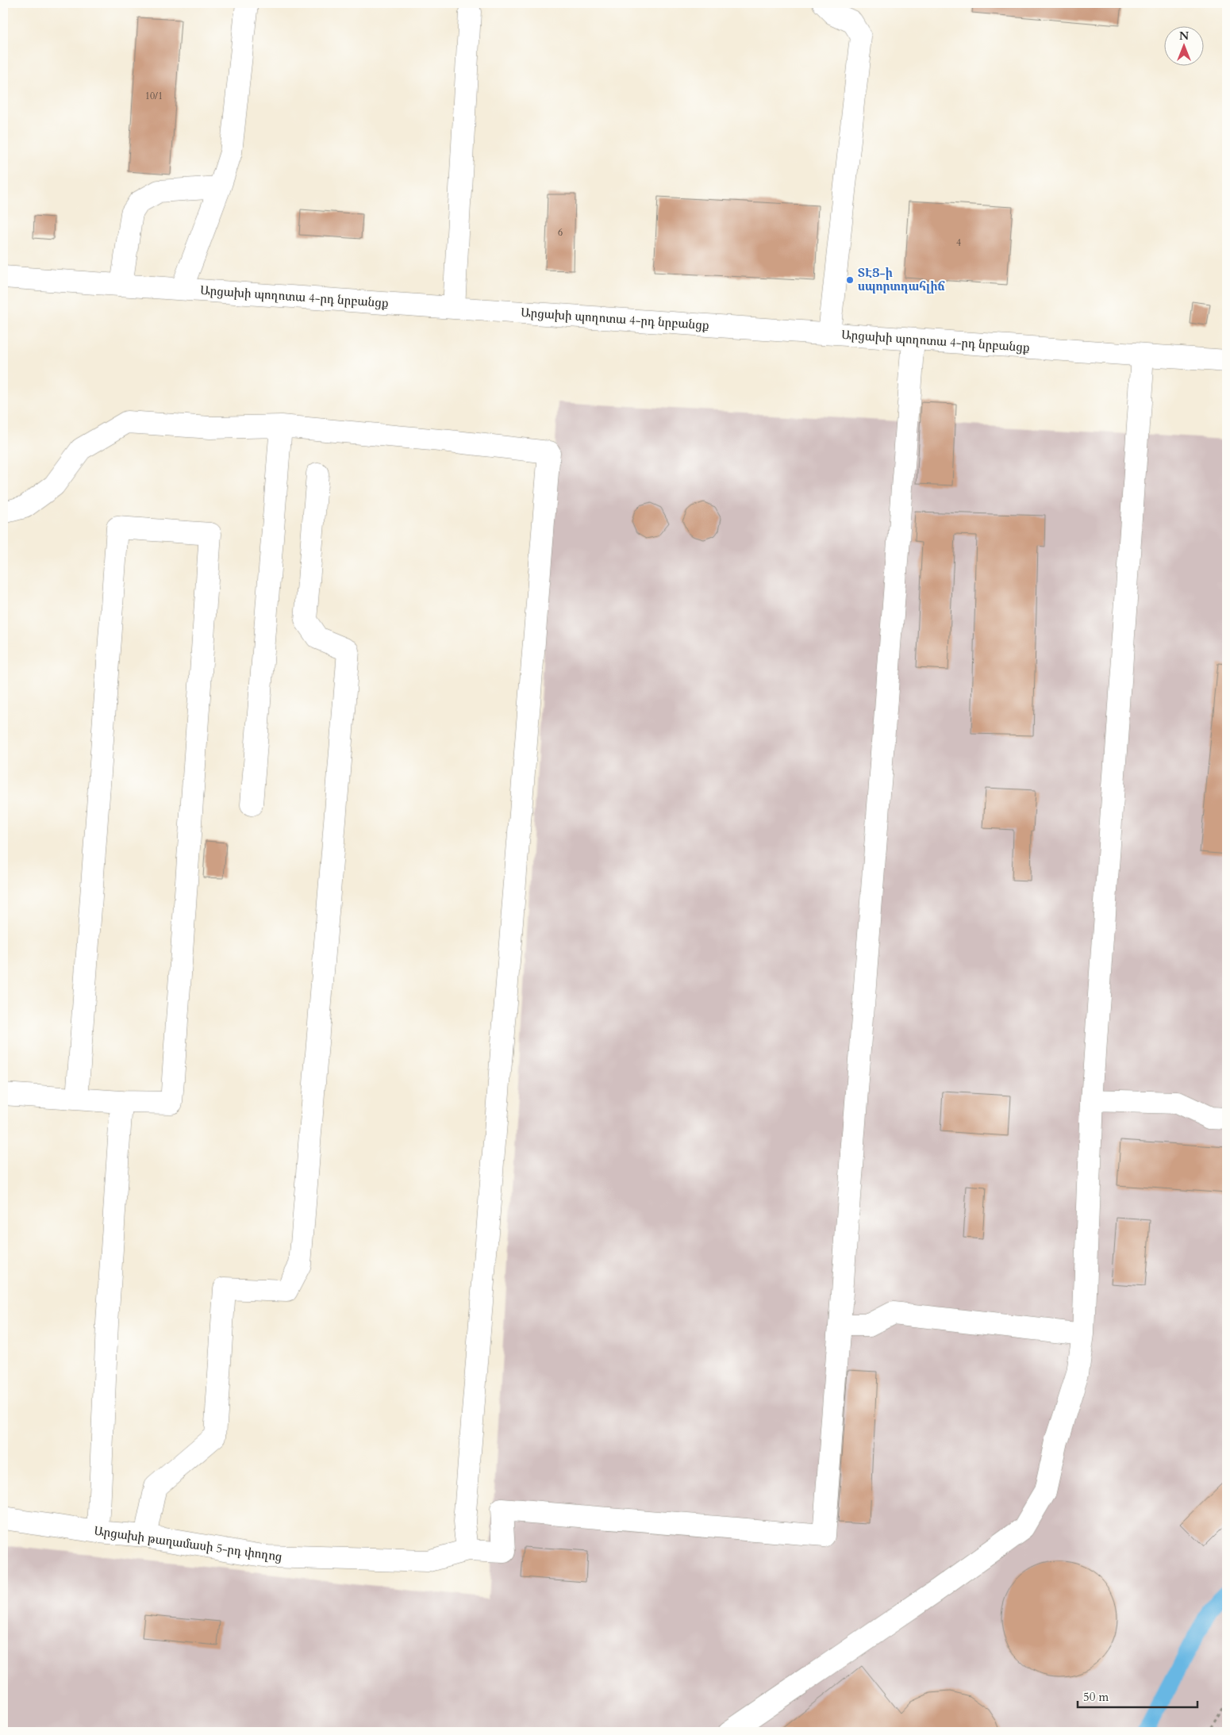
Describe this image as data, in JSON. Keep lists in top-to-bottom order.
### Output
{
  "streets": {
    "street": ["Արցախի պողոտա 4-րդ նրբանցք", "Արցախի թաղամասի 5-րդ փողոց"]
  },
  "places": ["ՏԷՑ-ի սպորտդահլիճ"],
  "house_numbers": ["10/1", "6", "4"],
  "scale_bar": "50 m",
  "north": "top"
}
